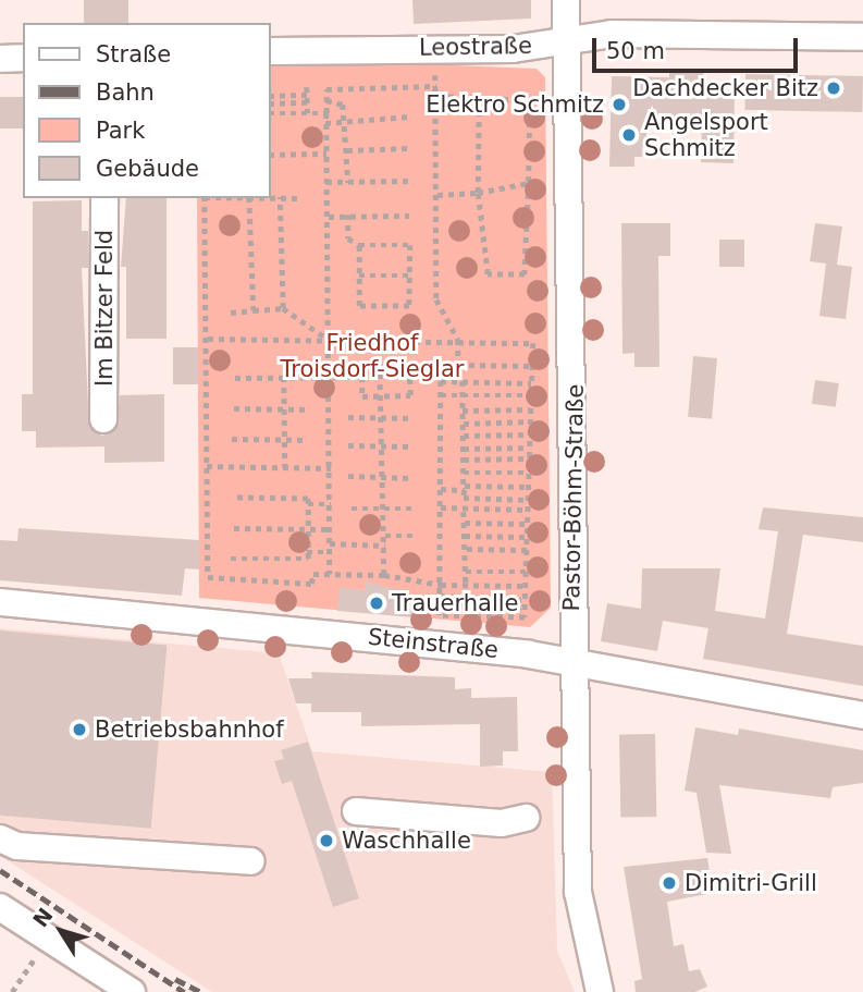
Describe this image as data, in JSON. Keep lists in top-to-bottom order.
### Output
{
  "streets": {
    "street": [
      "Leostraße",
      "Im Bitzer Feld",
      "Pastor-Böhm-Straße",
      "Steinstraße"
    ]
  },
  "crossings": [
    ["Leostraße", "Pastor-Böhm-Straße"],
    ["Pastor-Böhm-Straße", "Steinstraße"]
  ],
  "parks": ["Friedhof Troisdorf-Sieglar"],
  "places": [
    "Dachdecker Bitz",
    "Elektro Schmitz",
    "Angelsport Schmitz",
    "Trauerhalle",
    "Betriebsbahnhof",
    "Waschhalle",
    "Dimitri-Grill"
  ],
  "legend": [
    "Straße",
    "Bahn",
    "Park",
    "Gebäude"
  ],
  "scale_bar": "50 m",
  "north": "top left"
}
